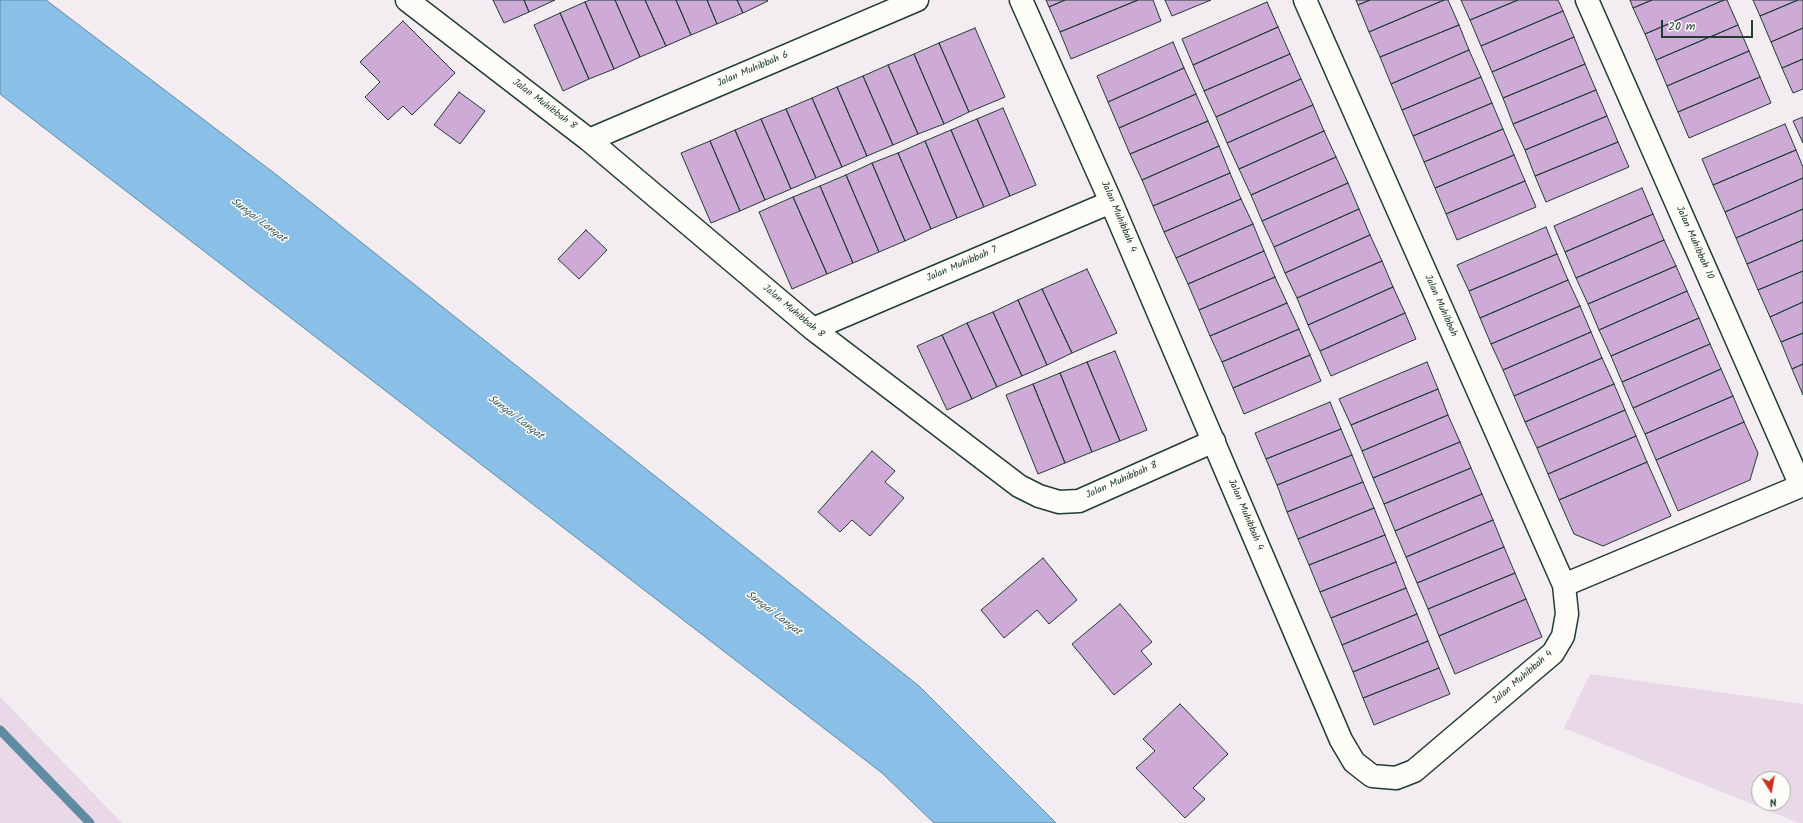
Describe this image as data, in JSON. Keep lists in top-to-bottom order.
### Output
{
  "streets": {
    "street": [
      "Jalan Muhibbah 6",
      "Jalan Muhibbah 8",
      "Jalan Muhibbah 4",
      "Jalan Muhibbah 10",
      "Jalan Muhibbah 7",
      "Jalan Muhibbah"
    ]
  },
  "crossings": [
    ["Jalan Muhibbah 6", "Jalan Muhibbah 8"],
    ["Jalan Muhibbah 8", "Jalan Muhibbah 4"],
    ["Jalan Muhibbah 8", "Jalan Muhibbah 7"],
    ["Jalan Muhibbah 4", "Jalan Muhibbah 7"],
    ["Jalan Muhibbah 4", "Jalan Muhibbah"]
  ],
  "water": ["Sungai Langat"],
  "scale_bar": "20 m",
  "north": "bottom"
}
